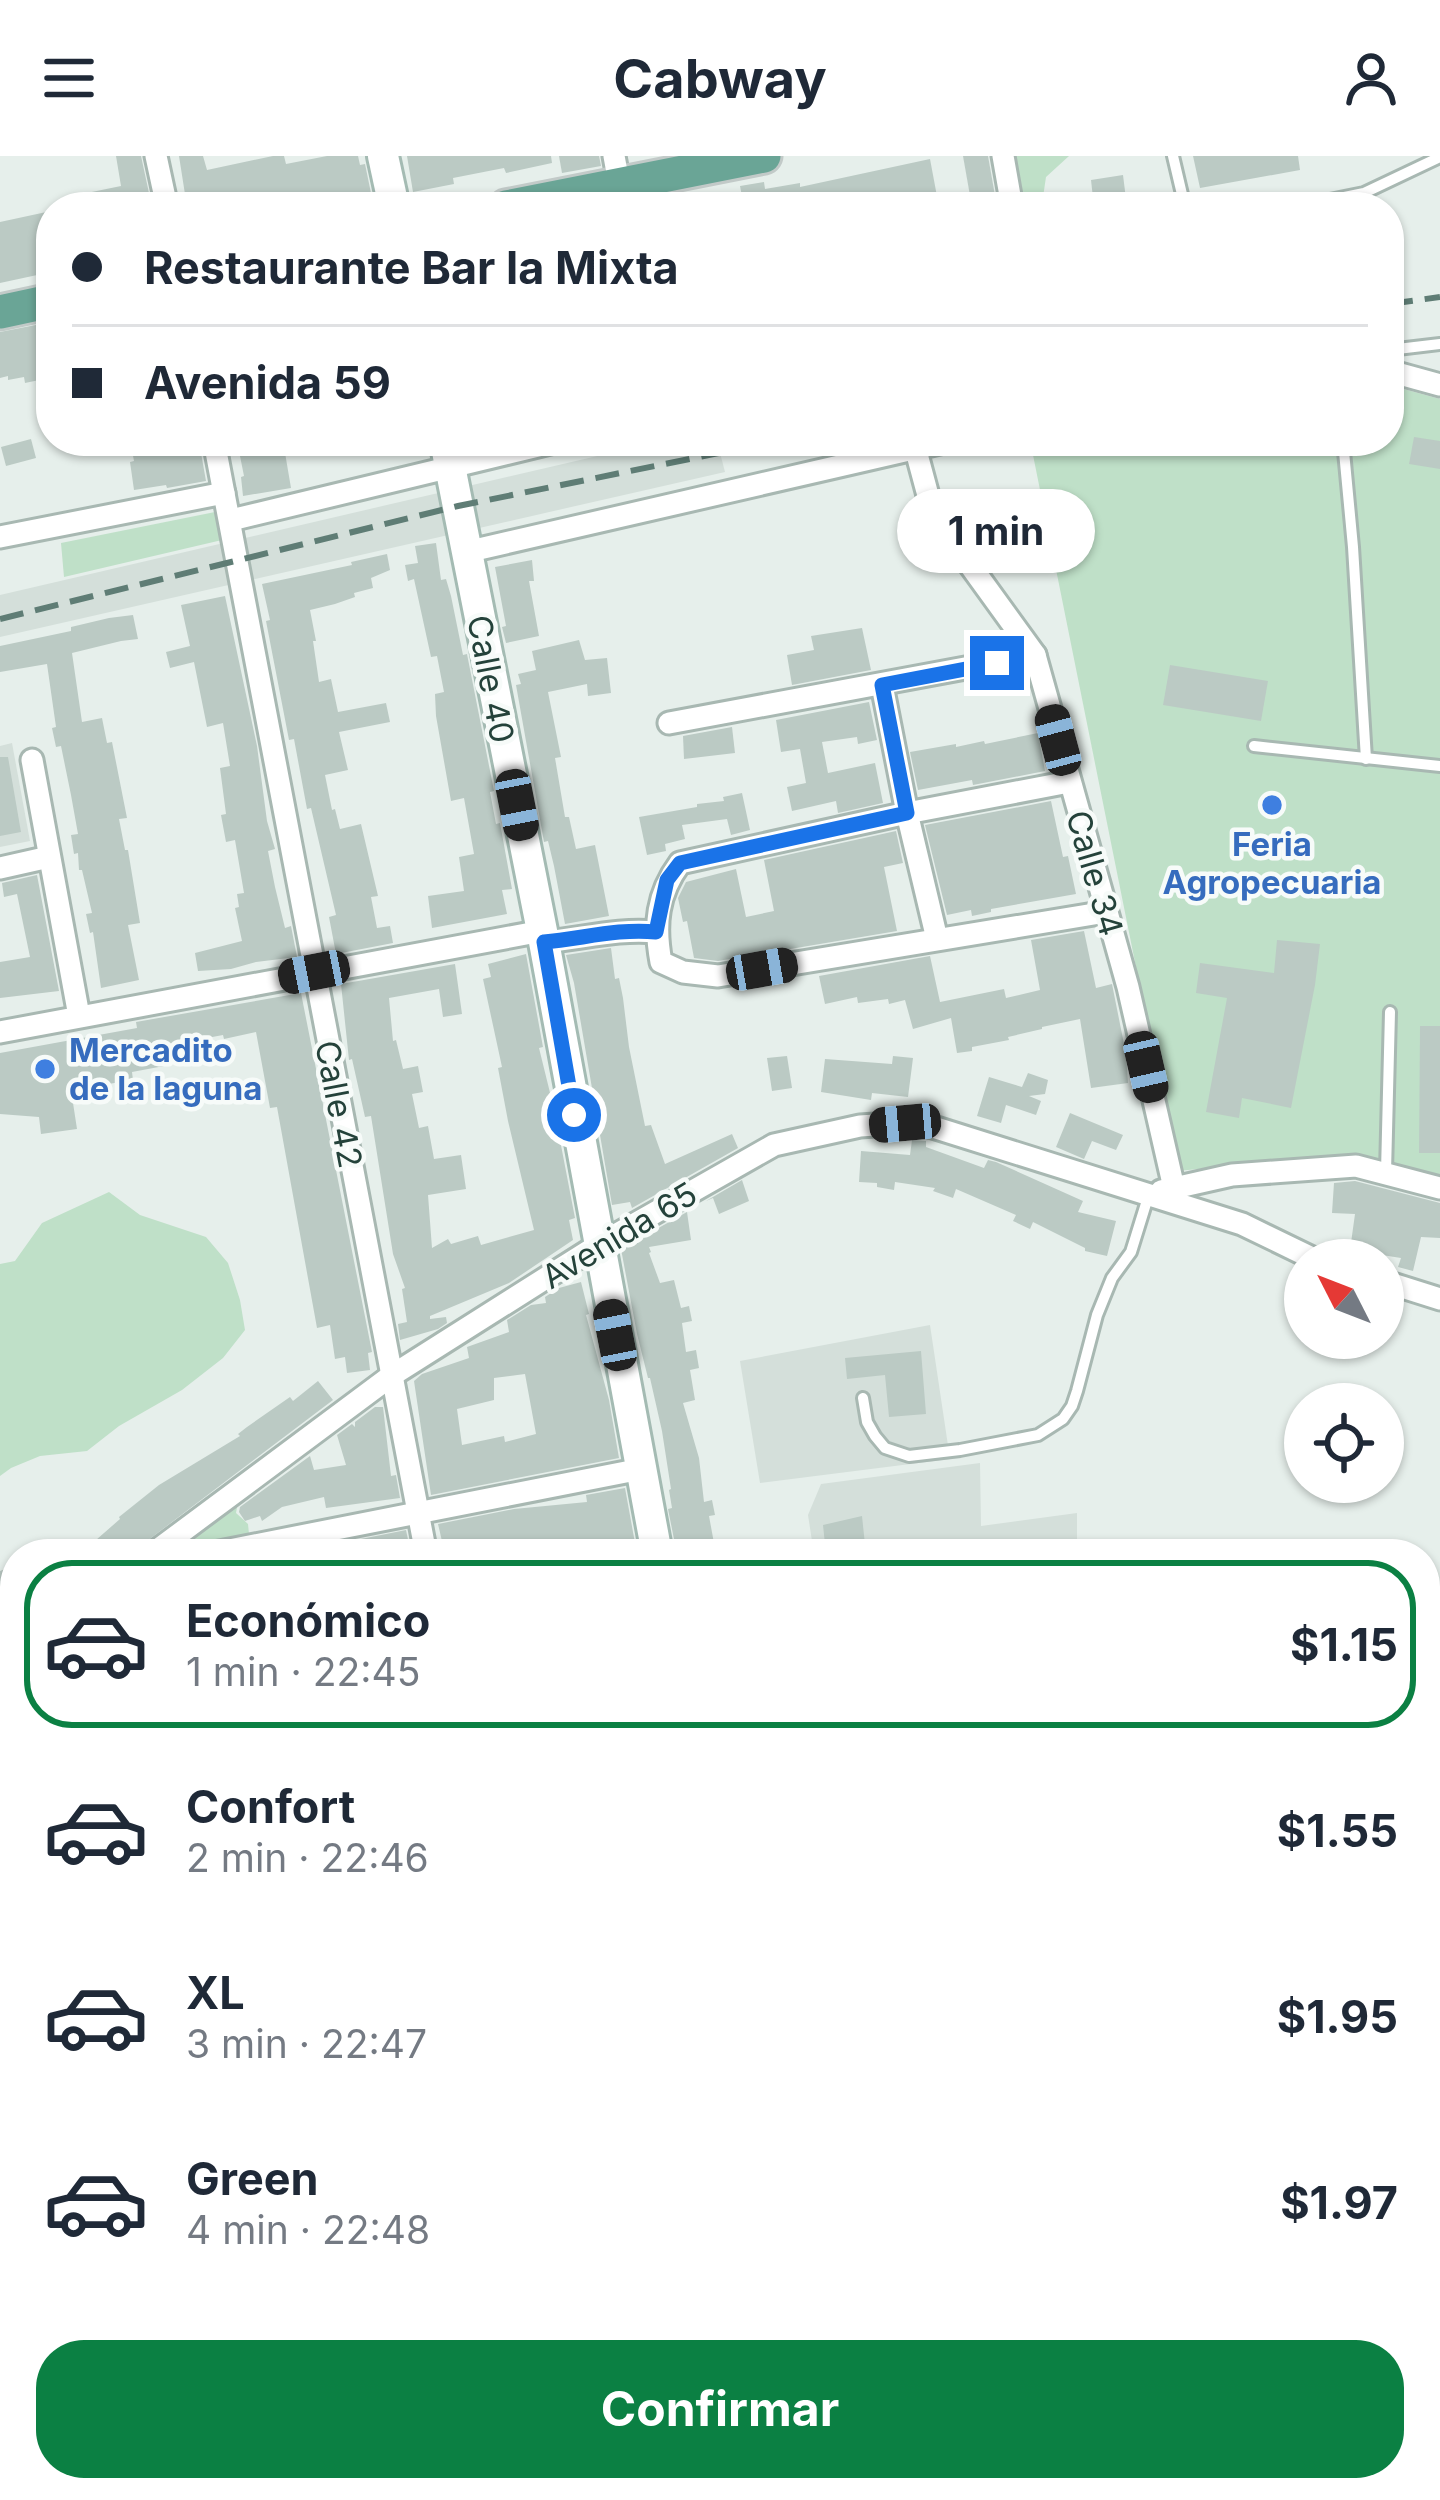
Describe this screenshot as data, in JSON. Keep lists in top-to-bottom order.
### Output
{
  "streets": {
    "main road": ["Calle 40"],
    "street": ["Calle 34", "Calle 42", "Avenida 65"]
  },
  "crossings": [
    ["Calle 40", "Avenida 65"],
    ["Calle 42", "Avenida 65"]
  ],
  "places": ["Feria Agropecuaria", "Mercadito de la laguna"],
  "north": "top left",
  "page": {
    "header": "Cabway",
    "banner": ["Restaurante Bar la Mixta", "Avenida 59"],
    "bubble": "1 min",
    "list": [
      {
        "name": "Económico",
        "note": "1 min · 22:45",
        "value": "$1.15"
      },
      {
        "name": "Confort",
        "note": "2 min · 22:46",
        "value": "$1.55"
      },
      {
        "name": "XL",
        "note": "3 min · 22:47",
        "value": "$1.95"
      },
      {
        "name": "Green",
        "note": "4 min · 22:48",
        "value": "$1.97"
      }
    ],
    "buttons": "Confirmar"
  }
}
